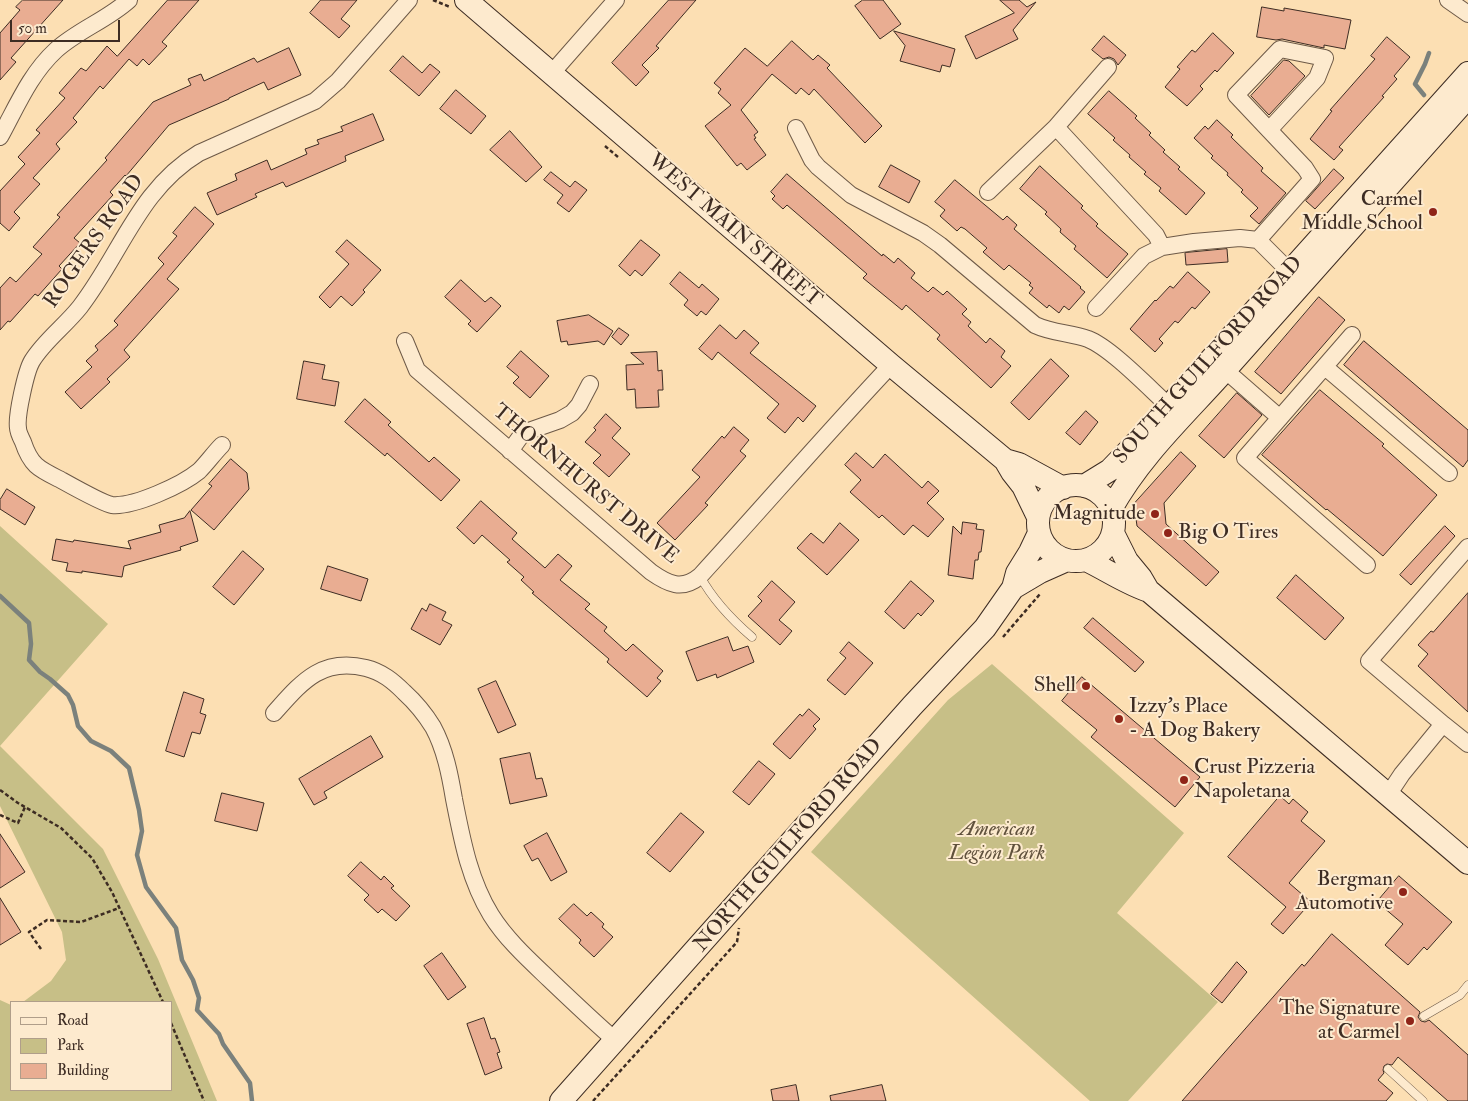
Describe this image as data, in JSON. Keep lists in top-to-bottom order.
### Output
{
  "streets": {
    "main road": ["WEST MAIN STREET", "SOUTH GUILFORD ROAD", "NORTH GUILFORD ROAD"],
    "street": ["ROGERS ROAD", "THORNHURST DRIVE"]
  },
  "crossings": [
    ["WEST MAIN STREET", "SOUTH GUILFORD ROAD"],
    ["WEST MAIN STREET", "THORNHURST DRIVE"],
    ["WEST MAIN STREET", "NORTH GUILFORD ROAD"],
    ["SOUTH GUILFORD ROAD", "NORTH GUILFORD ROAD"]
  ],
  "parks": ["American Legion Park"],
  "places": [
    "Carmel Middle School",
    "Magnitude",
    "Big O Tires",
    "Shell",
    "Izzy's Place - A Dog Bakery",
    "Crust Pizzeria Napoletana",
    "Bergman Automotive",
    "The Signature at Carmel"
  ],
  "legend": ["Road", "Park", "Building"],
  "scale_bar": "50 m"
}
